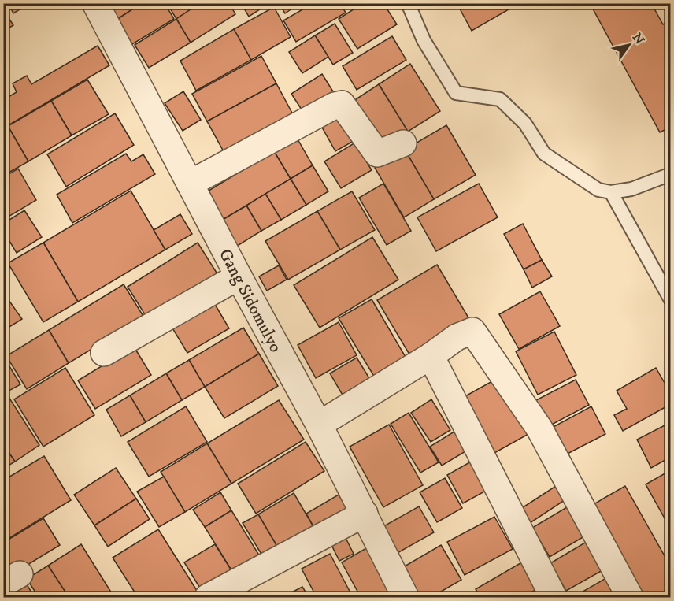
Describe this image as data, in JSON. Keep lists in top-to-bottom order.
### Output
{
  "streets": {
    "street": ["Gang Sidomulyo"]
  },
  "north": "top right"
}
